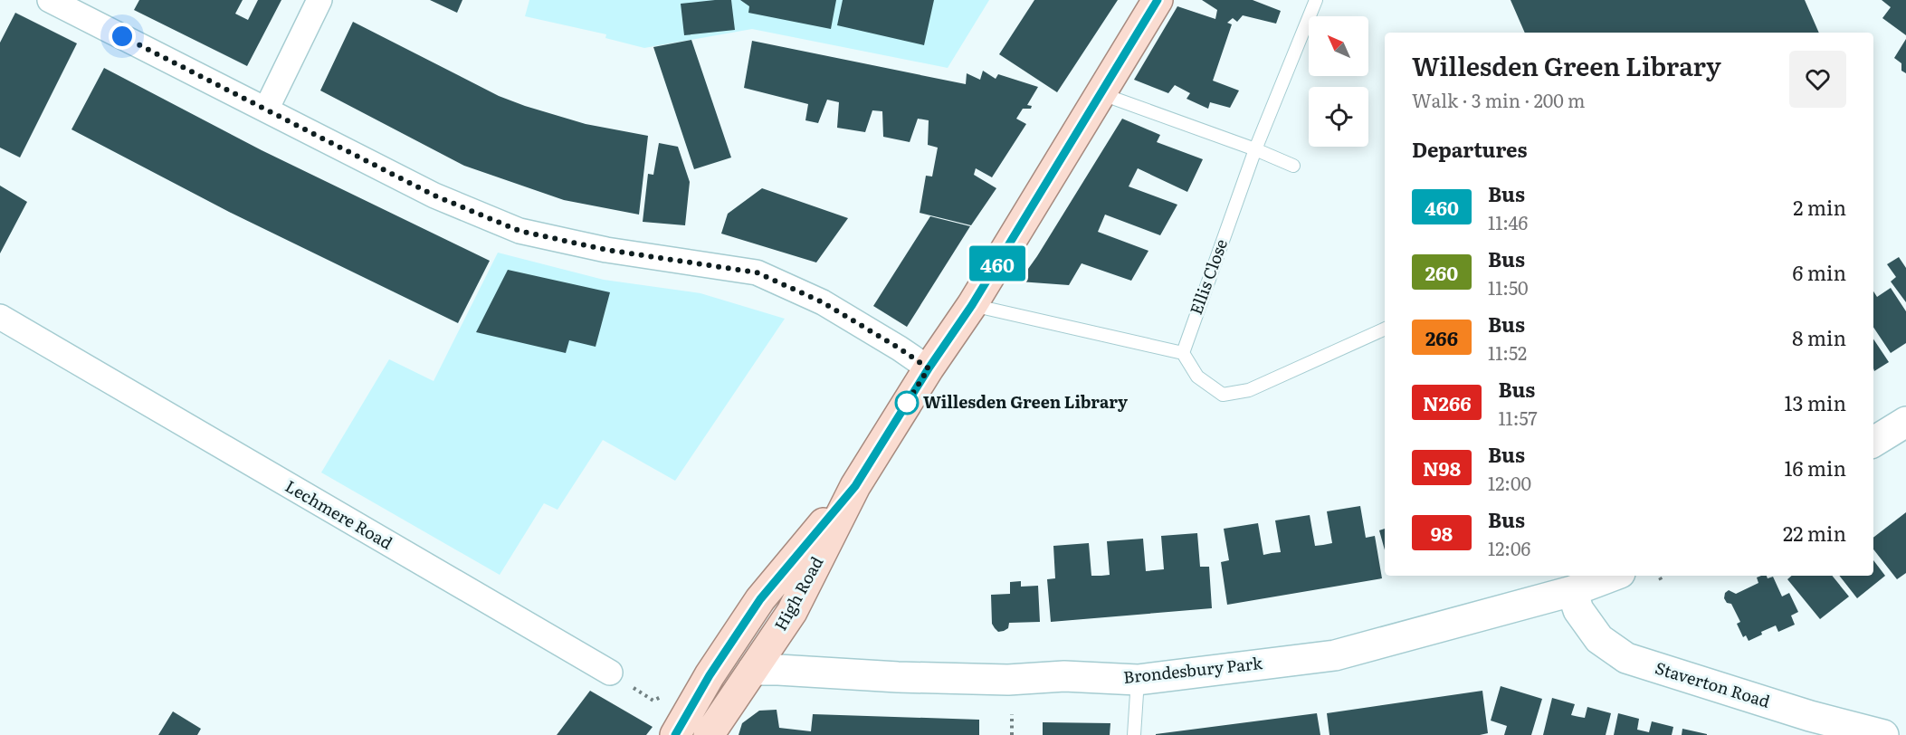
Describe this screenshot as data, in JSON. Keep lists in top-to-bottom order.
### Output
{
  "streets": {
    "main road": ["High Road"],
    "street": ["Lechmere Road", "Brondesbury Park", "Staverton Road"],
    "lane": ["Ellis Close"]
  },
  "crossings": [
    ["High Road", "Brondesbury Park"],
    ["Brondesbury Park", "Staverton Road"]
  ],
  "places": ["Willesden Green Library"],
  "lines": ["bus line 460"],
  "north": "top left",
  "page": {
    "on_map": "460",
    "heading": [
      ["Willesden Green Library", "Walk · 3 min · 200 m"],
      "Departures"
    ],
    "list": [
      {
        "mark": "460",
        "name": "Bus",
        "note": "11:46",
        "value": "2 min"
      },
      {
        "mark": "260",
        "name": "Bus",
        "note": "11:50",
        "value": "6 min"
      },
      {
        "mark": "266",
        "name": "Bus",
        "note": "11:52",
        "value": "8 min"
      },
      {
        "mark": "N266",
        "name": "Bus",
        "note": "11:57",
        "value": "13 min"
      },
      {
        "mark": "N98",
        "name": "Bus",
        "note": "12:00",
        "value": "16 min"
      },
      {
        "mark": "98",
        "name": "Bus",
        "note": "12:06",
        "value": "22 min"
      }
    ]
  }
}
